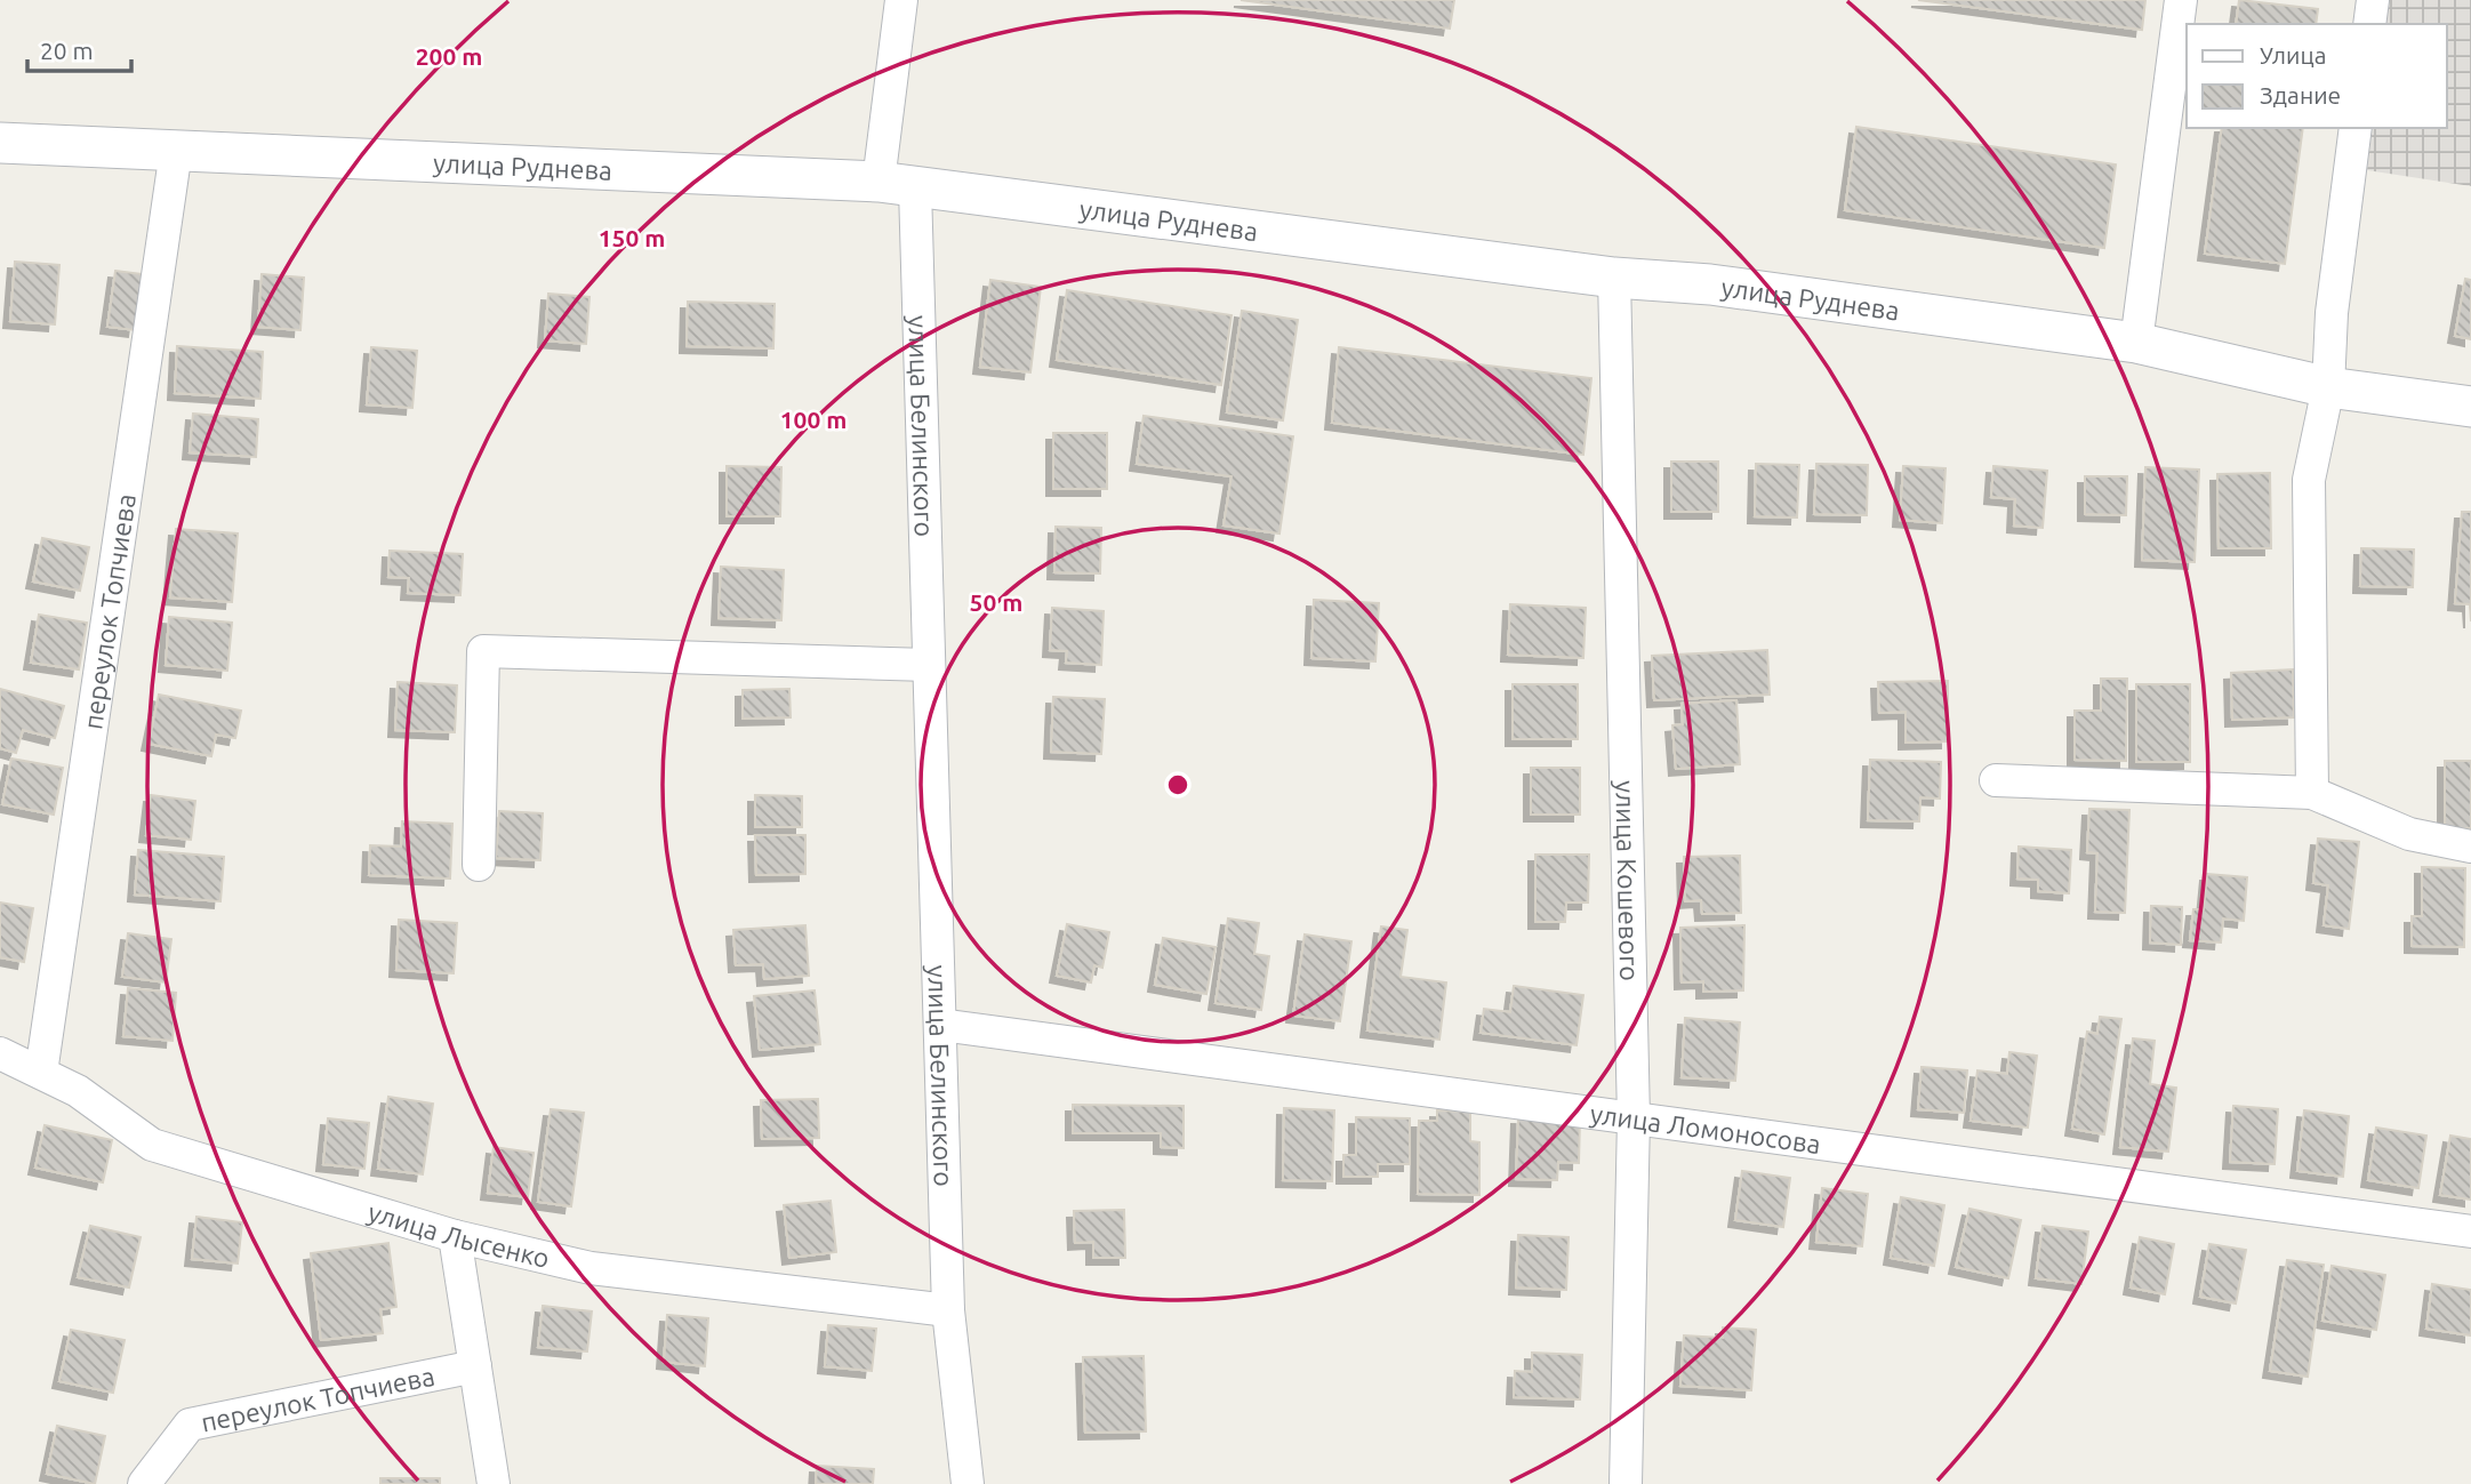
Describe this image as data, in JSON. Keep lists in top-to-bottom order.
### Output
{
  "streets": {
    "street": [
      "улица Руднева",
      "улица Белинского",
      "переулок Топчиева",
      "улица Кошевого",
      "улица Ломоносова",
      "улица Лысенко"
    ]
  },
  "crossings": [
    ["улица Руднева", "улица Белинского"],
    ["улица Руднева", "переулок Топчиева"],
    ["улица Руднева", "улица Кошевого"],
    ["улица Белинского", "улица Ломоносова"],
    ["улица Белинского", "улица Лысенко"],
    ["переулок Топчиева", "улица Лысенко"],
    ["улица Кошевого", "улица Ломоносова"]
  ],
  "legend": ["Улица", "Здание"],
  "scale_bar": "20 m",
  "rings": [
    "200 m",
    "150 m",
    "100 m",
    "50 m"
  ]
}
